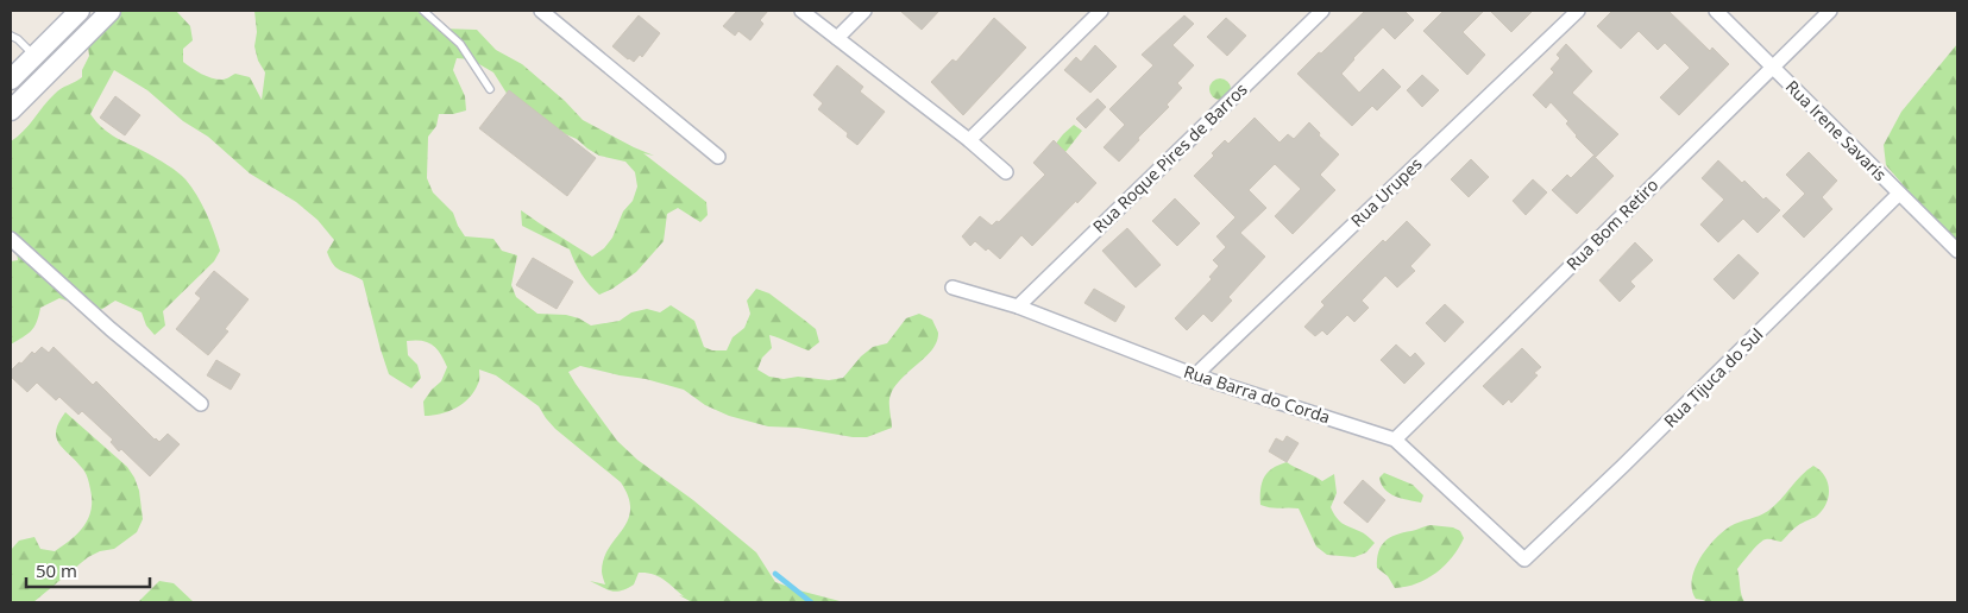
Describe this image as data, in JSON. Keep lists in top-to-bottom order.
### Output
{
  "streets": {
    "street": [
      "Rua Irene Savaris",
      "Rua Roque Pires de Barros",
      "Rua Urupes",
      "Rua Bom Retiro",
      "Rua Tijuca do Sul",
      "Rua Barra do Corda"
    ]
  },
  "crossings": [
    ["Rua Irene Savaris", "Rua Bom Retiro"],
    ["Rua Irene Savaris", "Rua Tijuca do Sul"],
    ["Rua Roque Pires de Barros", "Rua Barra do Corda"],
    ["Rua Urupes", "Rua Barra do Corda"],
    ["Rua Bom Retiro", "Rua Barra do Corda"],
    ["Rua Tijuca do Sul", "Rua Barra do Corda"]
  ],
  "scale_bar": "50 m"
}
